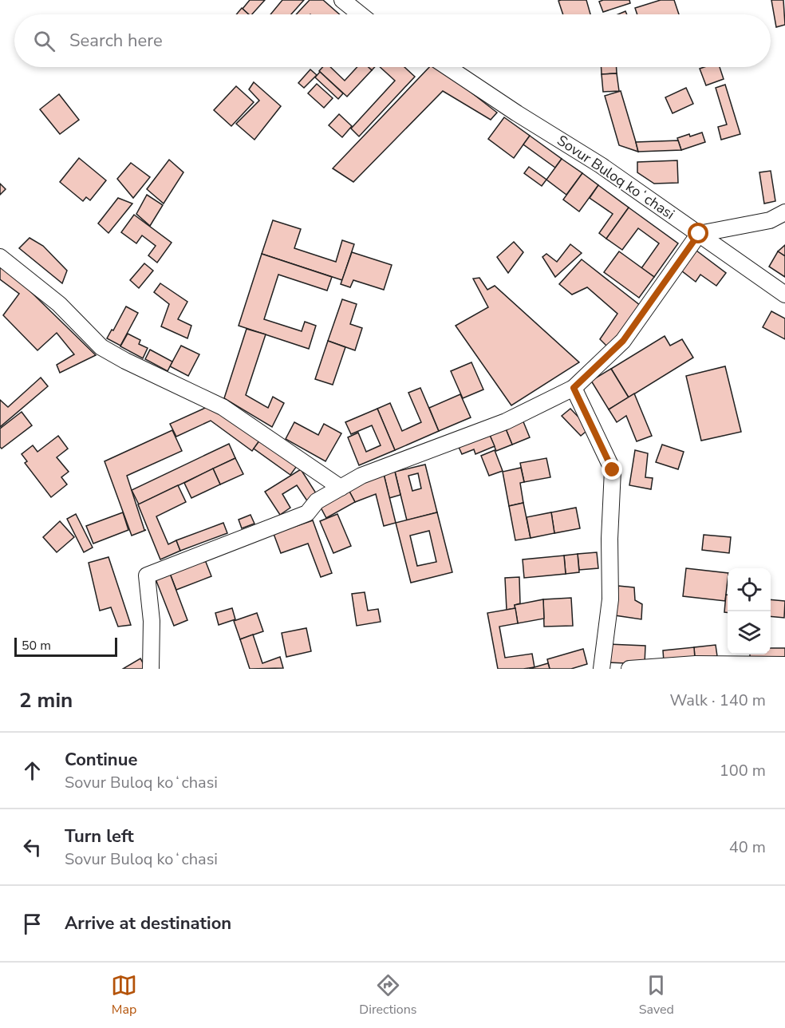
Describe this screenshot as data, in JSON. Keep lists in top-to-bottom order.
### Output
{
  "streets": {
    "street": ["Sovur Buloq koʻchasi"]
  },
  "scale_bar": "50 m",
  "page": {
    "search": "Search here",
    "scale": "50 m",
    "heading": ["2 min", "Walk · 140 m"],
    "list": [
      ["Continue", "Sovur Buloq koʻchasi", "100 m"],
      ["Turn left", "Sovur Buloq koʻchasi", "40 m"],
      "Arrive at destination"
    ],
    "nav": ["Map", "Directions", "Saved"]
  }
}
